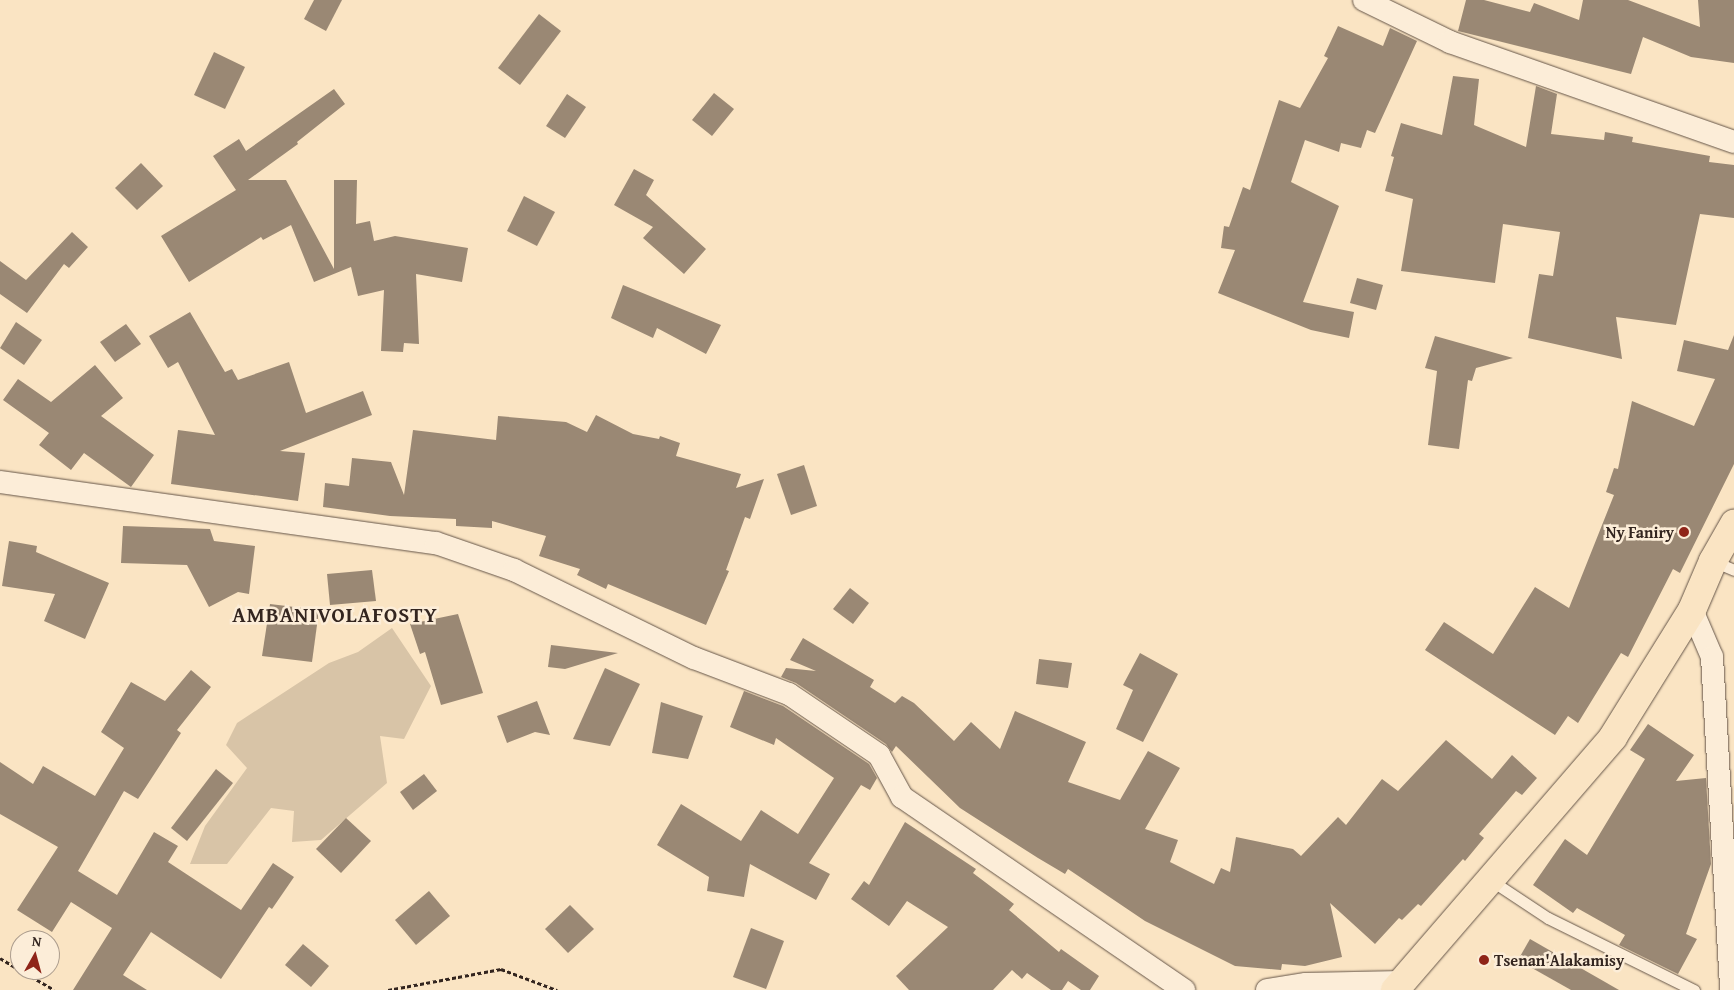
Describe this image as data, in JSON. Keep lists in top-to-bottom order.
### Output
{
  "districts": ["AMBANIVOLAFOSTY"],
  "places": ["Ny Faniry", "Tsenan'Alakamisy"],
  "north": "top"
}
